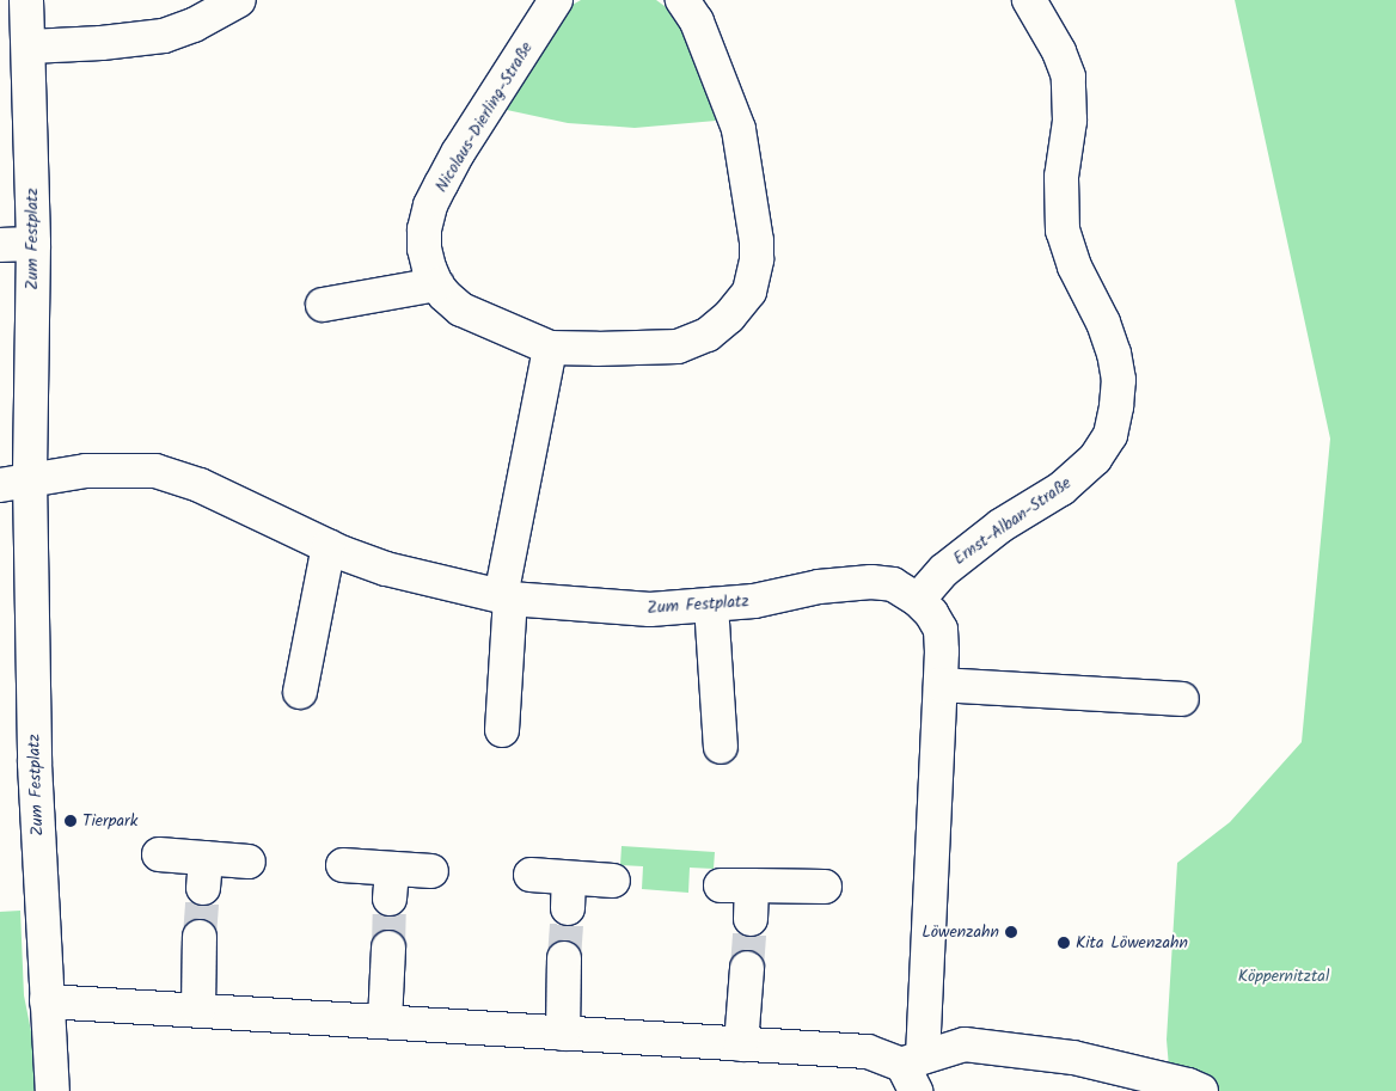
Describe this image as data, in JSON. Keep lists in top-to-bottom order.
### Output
{
  "streets": {
    "street": ["Nicolaus-Dierling-Straße", "Zum Festplatz", "Ernst-Alban-Straße"]
  },
  "crossings": [
    ["Zum Festplatz", "Ernst-Alban-Straße"]
  ],
  "parks": ["Köppernitztal"],
  "places": ["Tierpark", "Löwenzahn", "Kita Löwenzahn"]
}
